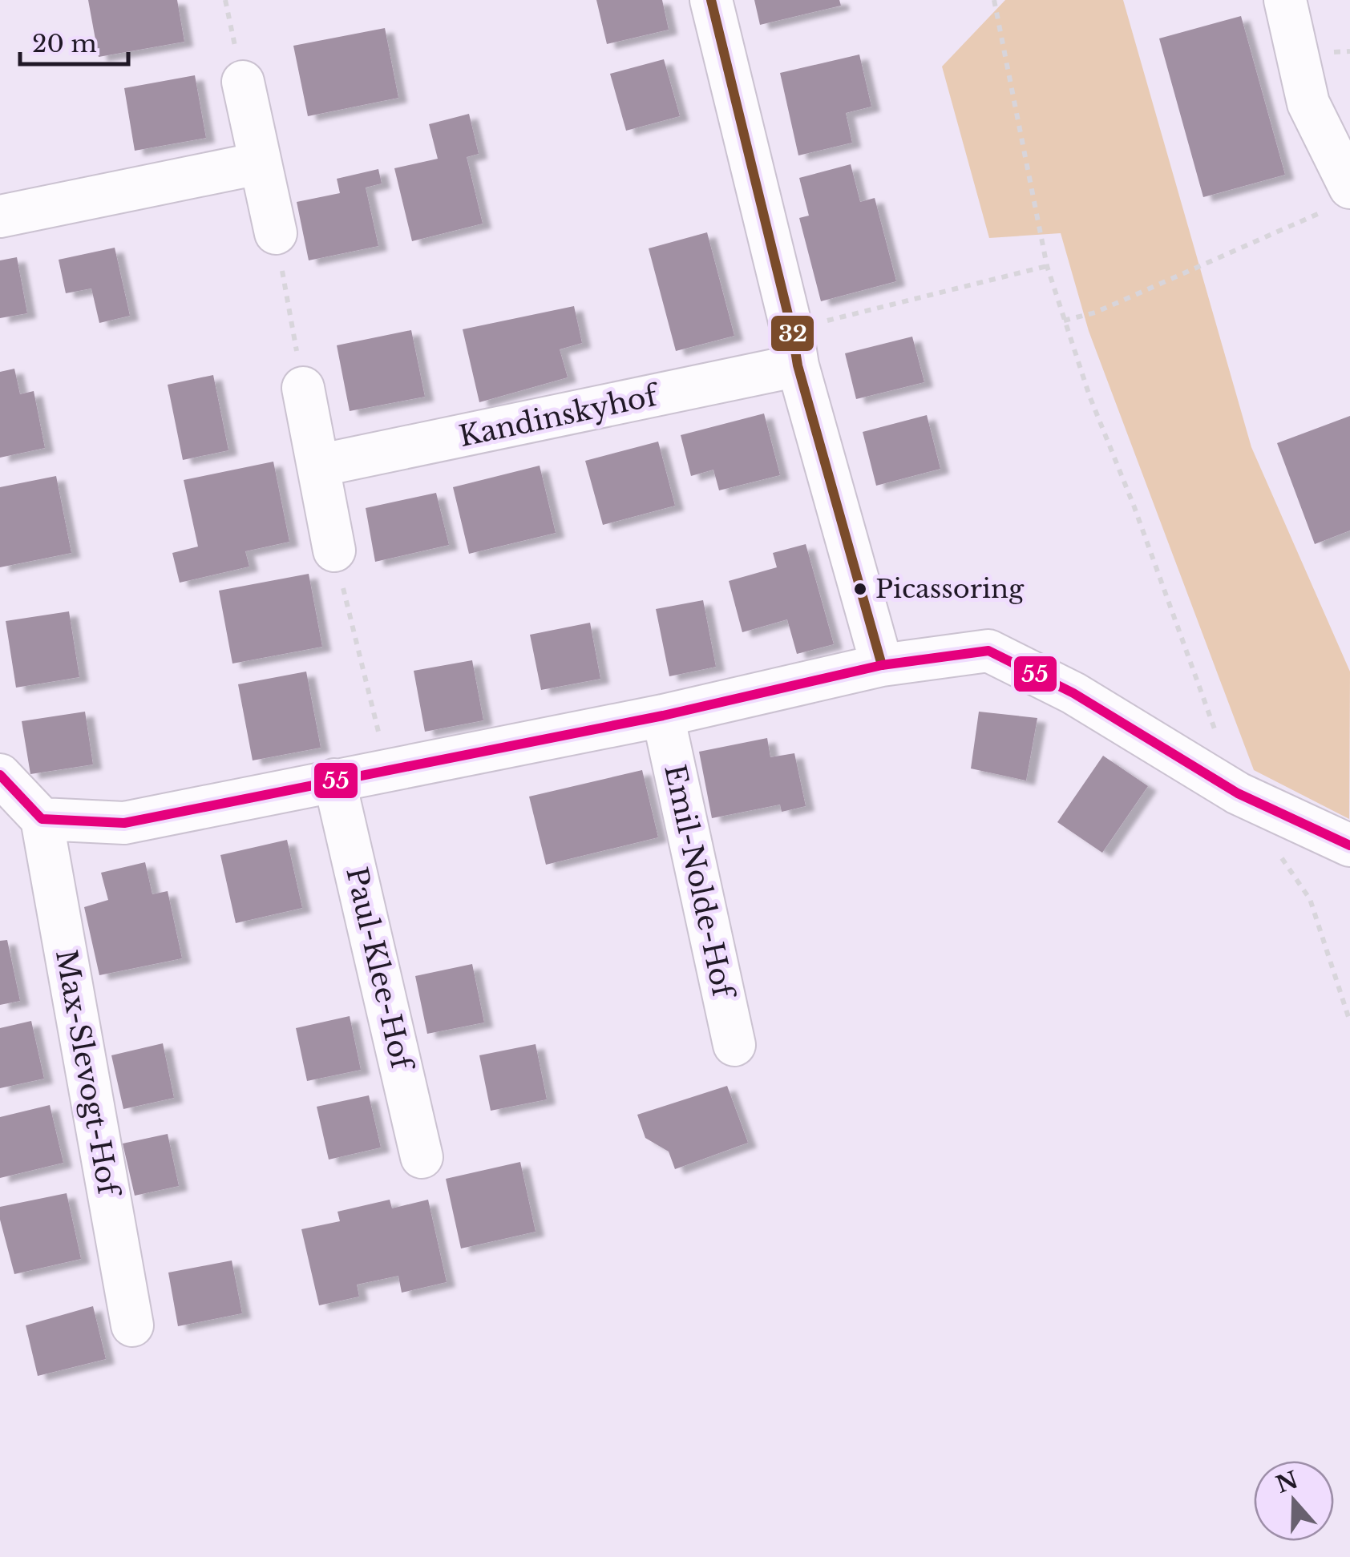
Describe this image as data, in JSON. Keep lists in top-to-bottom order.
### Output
{
  "streets": {
    "street": [
      "Kandinskyhof",
      "Emil-Nolde-Hof",
      "Paul-Klee-Hof",
      "Max-Slevogt-Hof"
    ]
  },
  "places": ["Picassoring"],
  "lines": ["transit line 32", "transit line 55"],
  "scale_bar": "20 m",
  "north": "top"
}
